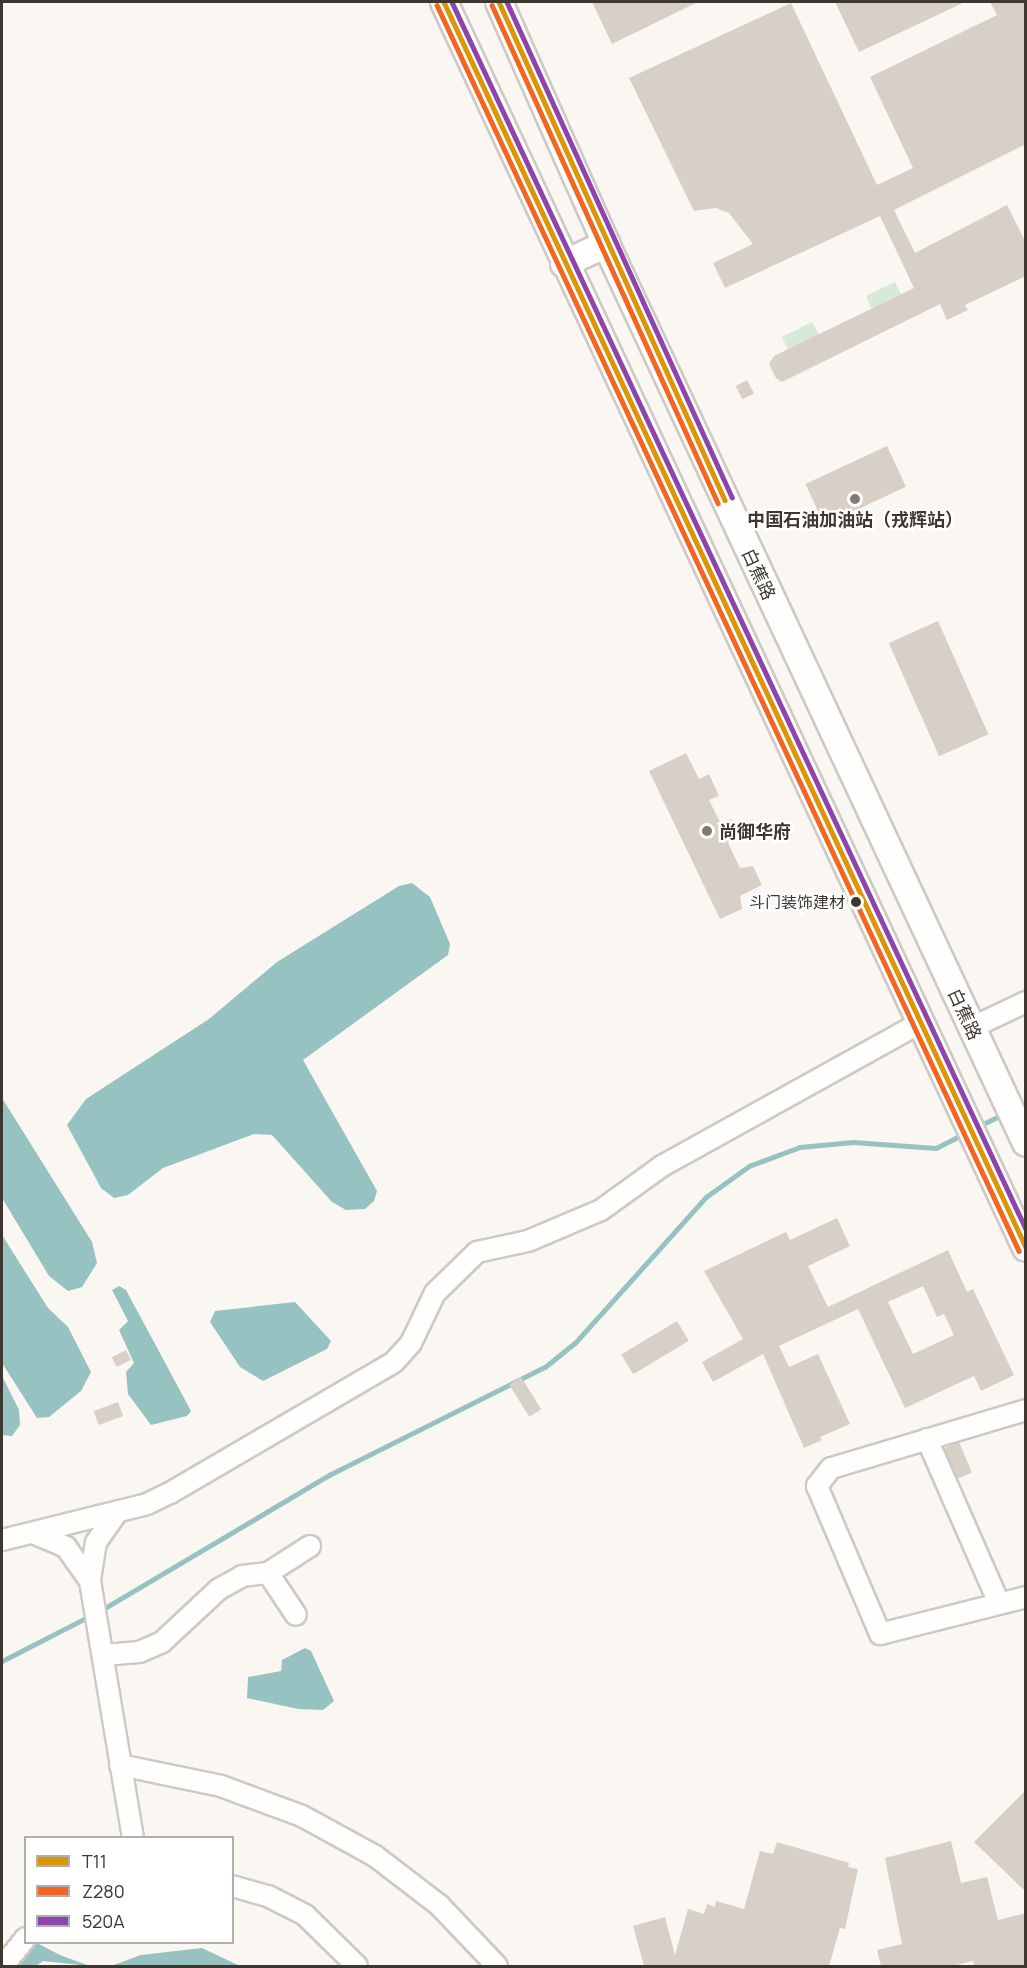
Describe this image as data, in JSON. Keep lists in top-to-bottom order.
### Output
{
  "streets": {
    "main road": ["白蕉路"]
  },
  "places": ["中国石油加油站（戎辉站）", "尚御华府", "斗门装饰建材"],
  "lines": ["transit line T11", "transit line 520A", "transit line Z280"],
  "legend": ["T11", "Z280", "520A"]
}
